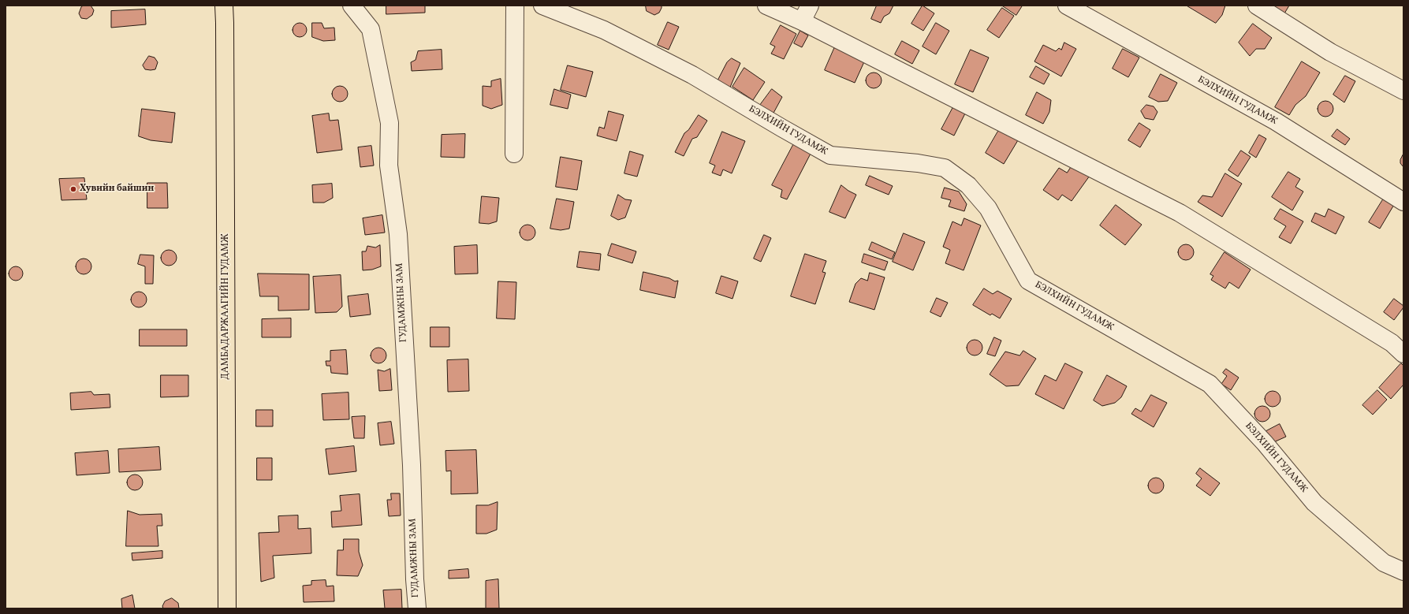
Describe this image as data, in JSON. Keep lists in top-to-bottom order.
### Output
{
  "streets": {
    "main road": ["ДАМБАДАРЖААГИЙН ГУДАМЖ"],
    "street": ["БЭЛХИЙН ГУДАМЖ", "ГУДАМЖНЫ ЗАМ"]
  },
  "places": ["Хувийн байшин"]
}
